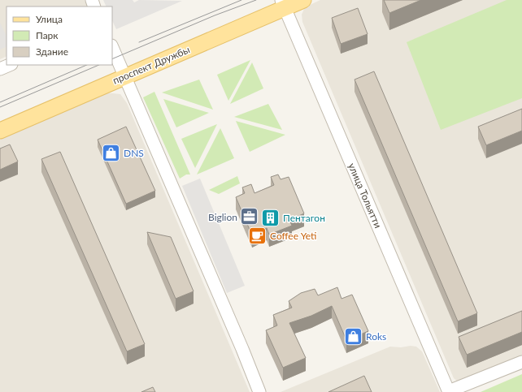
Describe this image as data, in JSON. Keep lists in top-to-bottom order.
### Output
{
  "streets": {
    "main road": ["проспект Дружбы"],
    "street": ["улица Тольятти"]
  },
  "crossings": [
    ["проспект Дружбы", "улица Тольятти"]
  ],
  "places": {
    "shop": ["DNS", "Roks"],
    "office": ["Biglion"],
    "building": ["Пентагон"],
    "cafe": ["Coffee Yeti"]
  },
  "legend": ["Улица", "Парк", "Здание"]
}
